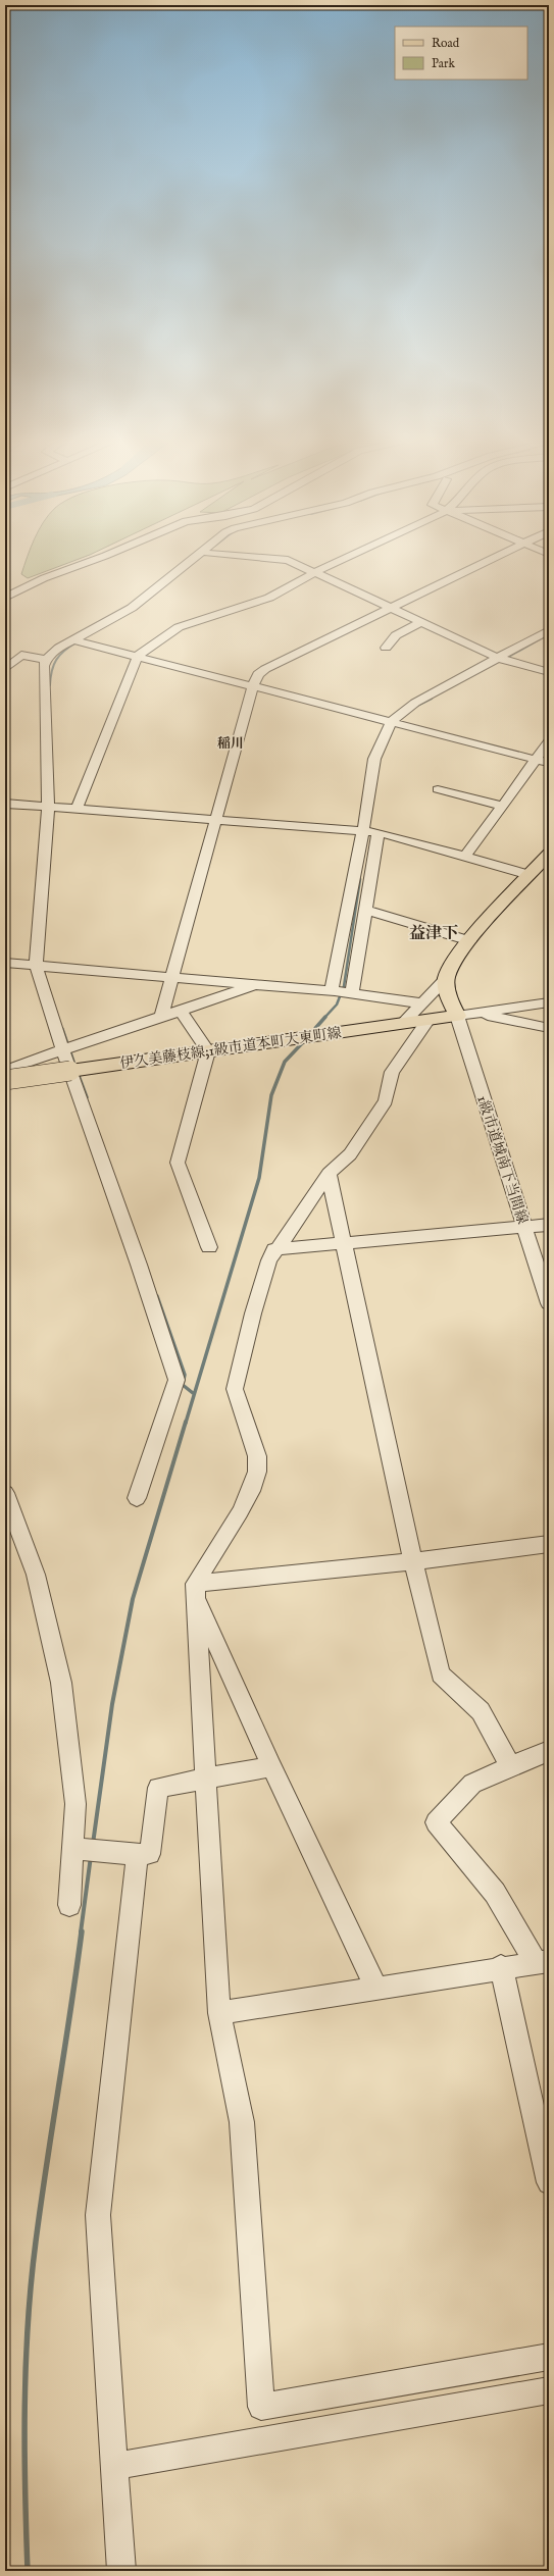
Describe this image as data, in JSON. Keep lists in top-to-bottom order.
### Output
{
  "streets": {
    "main road": ["伊久美藤枝線;1級市道本町大東町線"],
    "street": ["1級市道城南下当間線"]
  },
  "crossings": [
    ["伊久美藤枝線;1級市道本町大東町線", "1級市道城南下当間線"]
  ],
  "districts": ["稲川", "益津下"],
  "legend": ["Road", "Park"]
}
